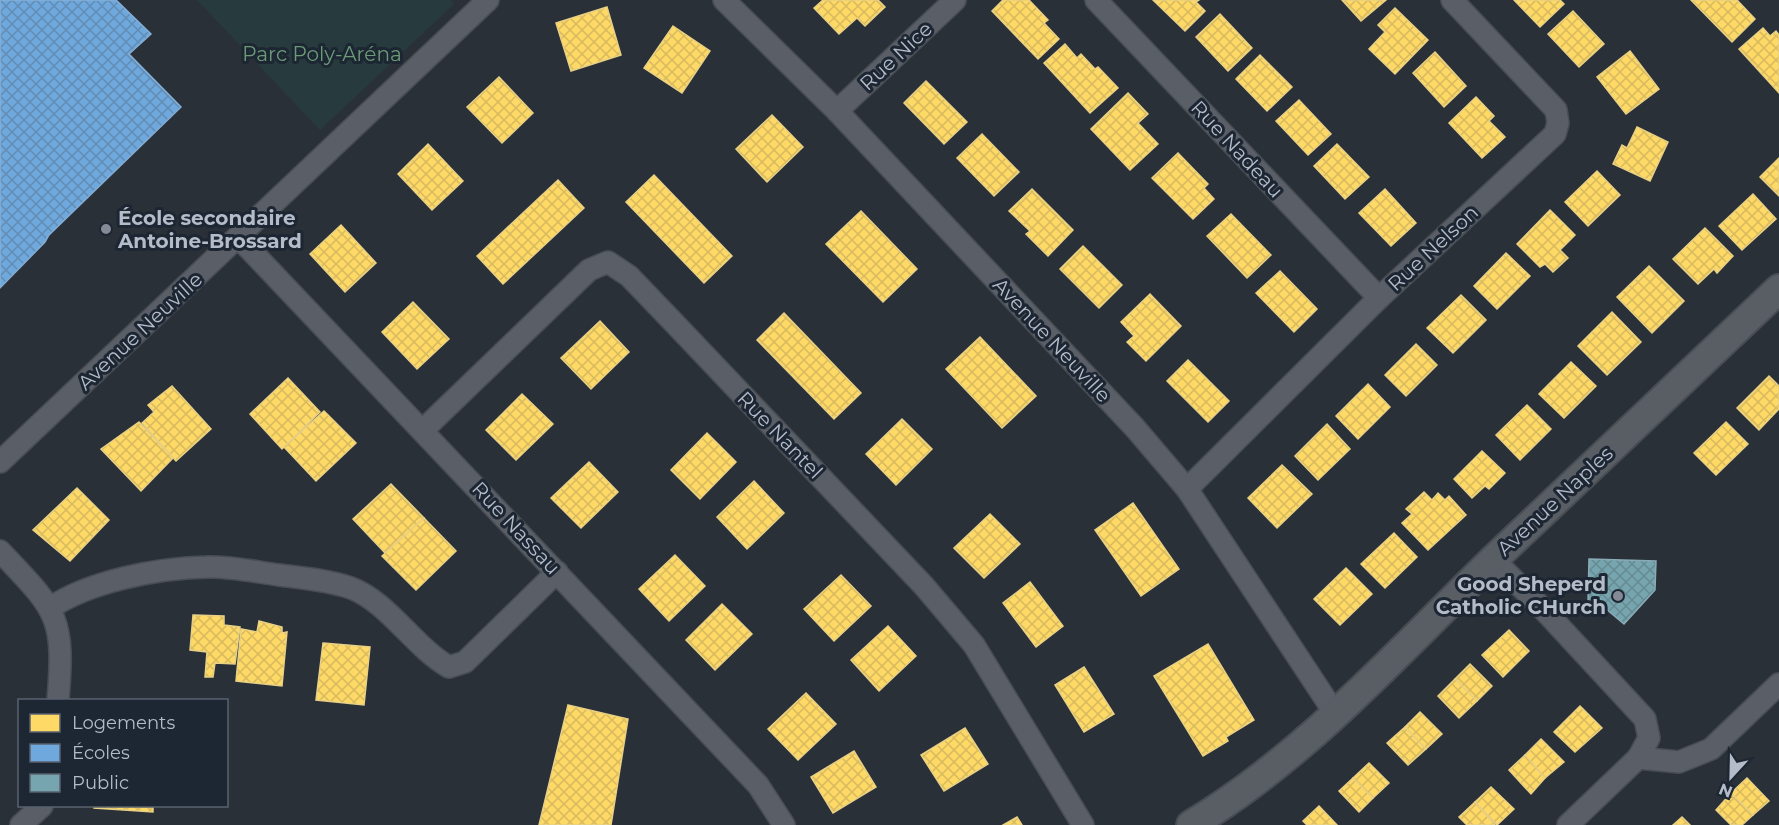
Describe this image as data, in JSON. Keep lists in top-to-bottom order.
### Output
{
  "streets": {
    "street": [
      "Rue Nice",
      "Rue Nadeau",
      "Rue Nelson",
      "Avenue Neuville",
      "Rue Nantel",
      "Avenue Naples",
      "Rue Nassau"
    ]
  },
  "crossings": [
    ["Rue Nice", "Avenue Neuville"],
    ["Rue Nadeau", "Rue Nelson"],
    ["Rue Nelson", "Avenue Neuville"],
    ["Avenue Neuville", "Avenue Naples"],
    ["Avenue Neuville", "Rue Nassau"],
    ["Rue Nantel", "Rue Nassau"]
  ],
  "parks": ["Parc Poly-Aréna"],
  "places": ["École secondaire Antoine-Brossard", "Good Sheperd Catholic CHurch"],
  "legend": ["Logements", "Écoles", "Public"],
  "north": "bottom"
}
